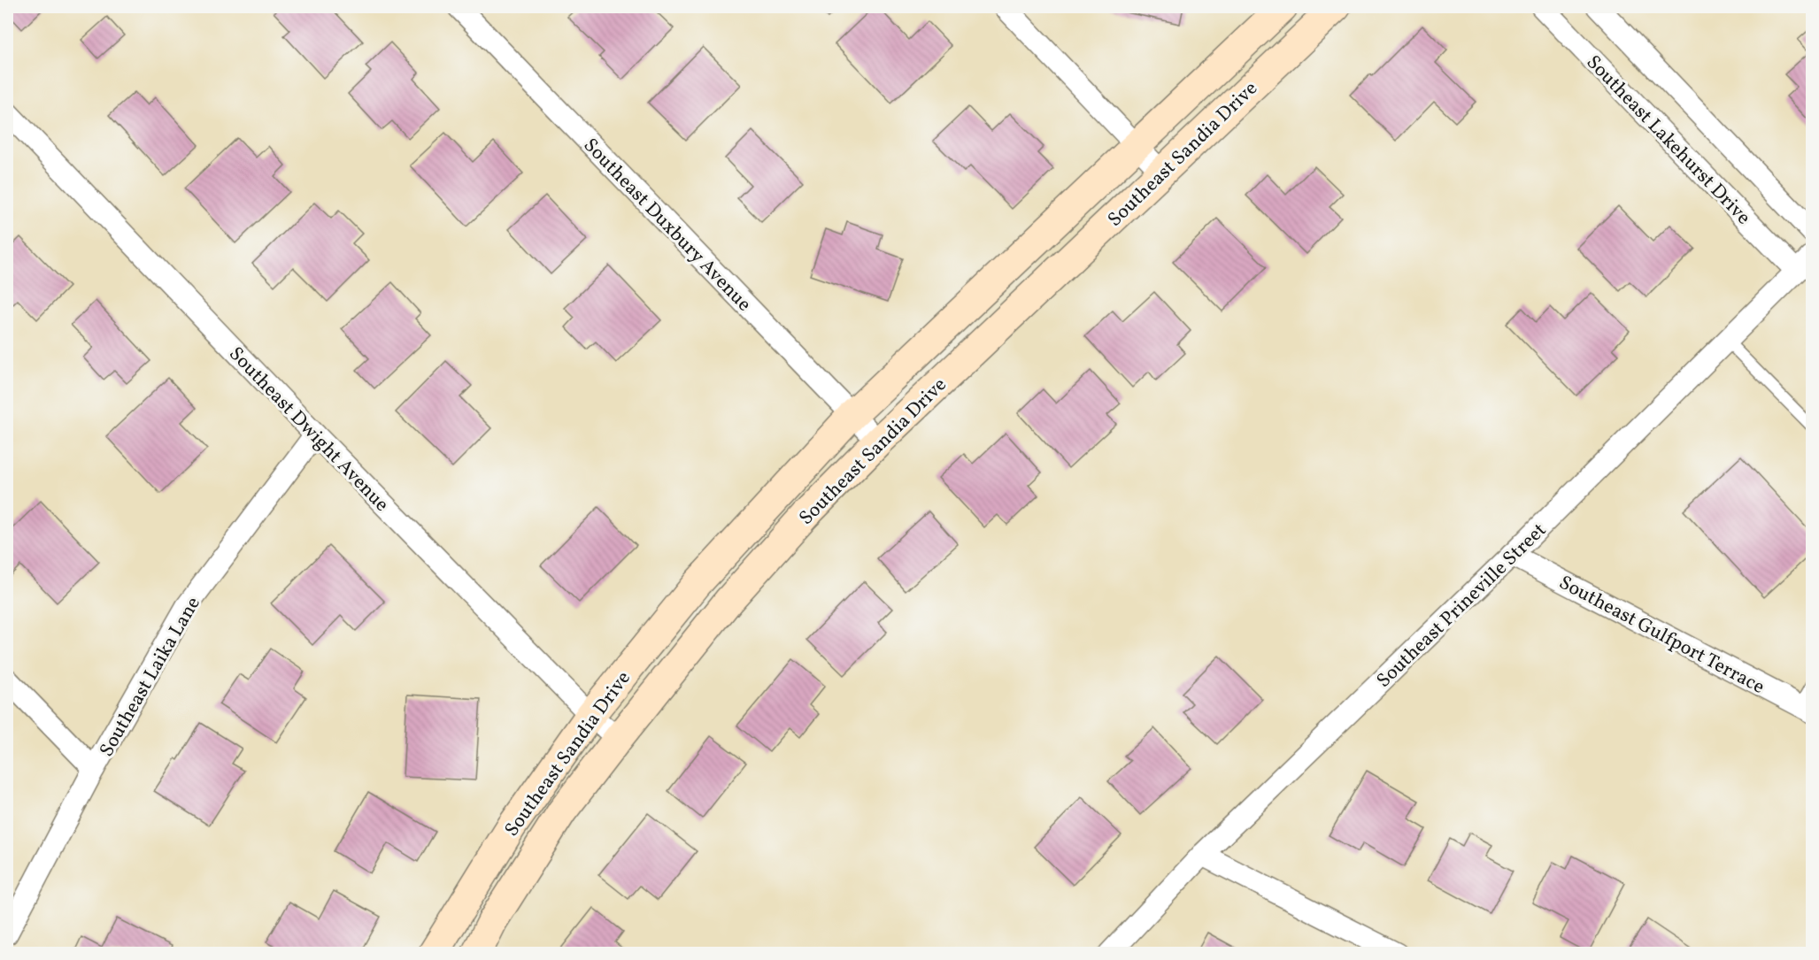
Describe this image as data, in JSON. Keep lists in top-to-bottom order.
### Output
{
  "streets": {
    "street": [
      "Southeast Lakehurst Drive",
      "Southeast Sandia Drive",
      "Southeast Duxbury Avenue",
      "Southeast Dwight Avenue",
      "Southeast Prineville Street",
      "Southeast Gulfport Terrace",
      "Southeast Laika Lane"
    ]
  },
  "crossings": [
    ["Southeast Lakehurst Drive", "Southeast Prineville Street"],
    ["Southeast Sandia Drive", "Southeast Duxbury Avenue"],
    ["Southeast Sandia Drive", "Southeast Dwight Avenue"],
    ["Southeast Dwight Avenue", "Southeast Laika Lane"],
    ["Southeast Prineville Street", "Southeast Gulfport Terrace"]
  ]
}
